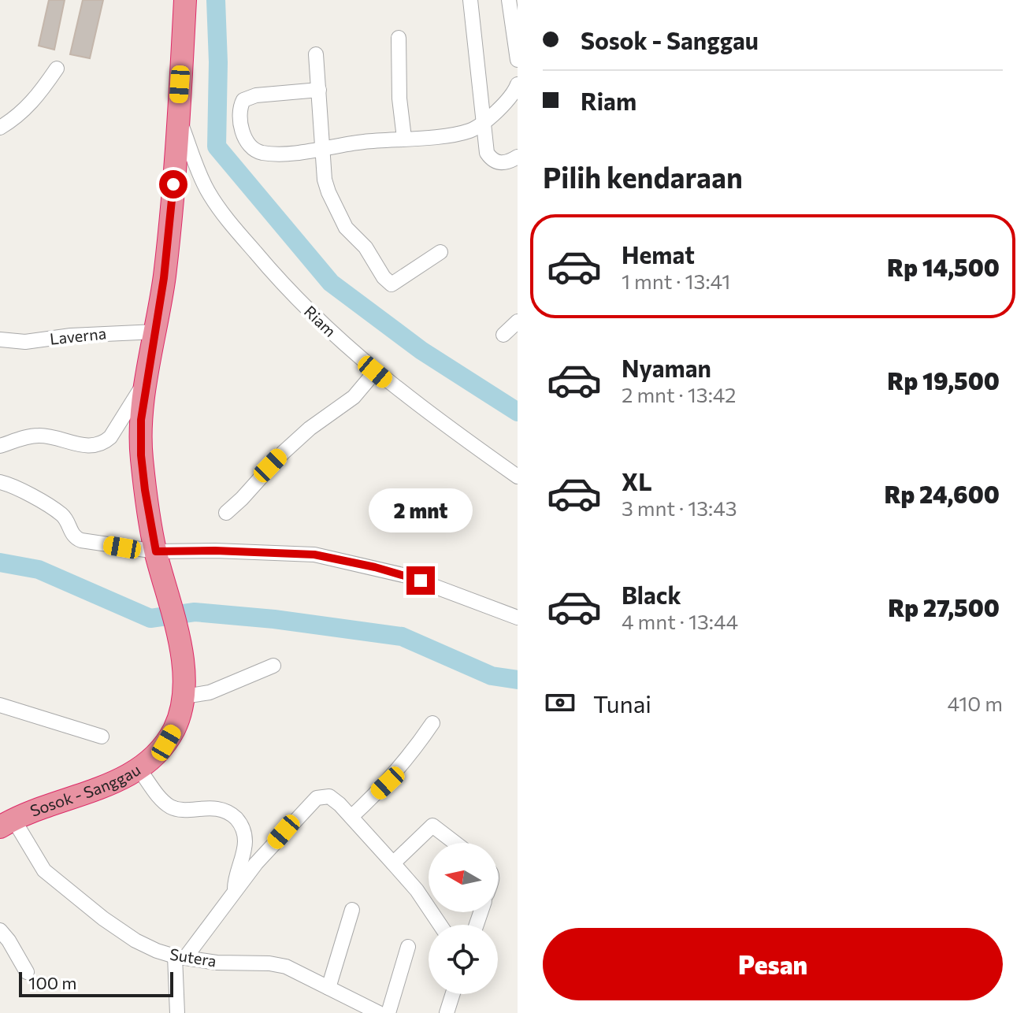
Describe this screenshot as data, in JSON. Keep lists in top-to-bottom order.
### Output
{
  "streets": {
    "highway": ["Sosok - Sanggau"],
    "street": ["Riam", "Laverna", "Sutera"]
  },
  "crossings": [
    ["Riam", "Sosok - Sanggau"],
    ["Laverna", "Sosok - Sanggau"],
    ["Sosok - Sanggau", "Sutera"]
  ],
  "scale_bar": "100 m",
  "north": "left",
  "page": {
    "banner": ["Sosok - Sanggau", "Riam"],
    "heading": "Pilih kendaraan",
    "list": [
      {
        "name": "Hemat",
        "note": "1 mnt · 13:41",
        "value": "Rp 14,500"
      },
      {
        "name": "Nyaman",
        "note": "2 mnt · 13:42",
        "value": "Rp 19,500"
      },
      {
        "name": "XL",
        "note": "3 mnt · 13:43",
        "value": "Rp 24,600"
      },
      {
        "name": "Black",
        "note": "4 mnt · 13:44",
        "value": "Rp 27,500"
      }
    ],
    "bubble": "2 mnt",
    "pay": ["Tunai", "410 m"],
    "buttons": "Pesan",
    "scale": "100 m"
  }
}
